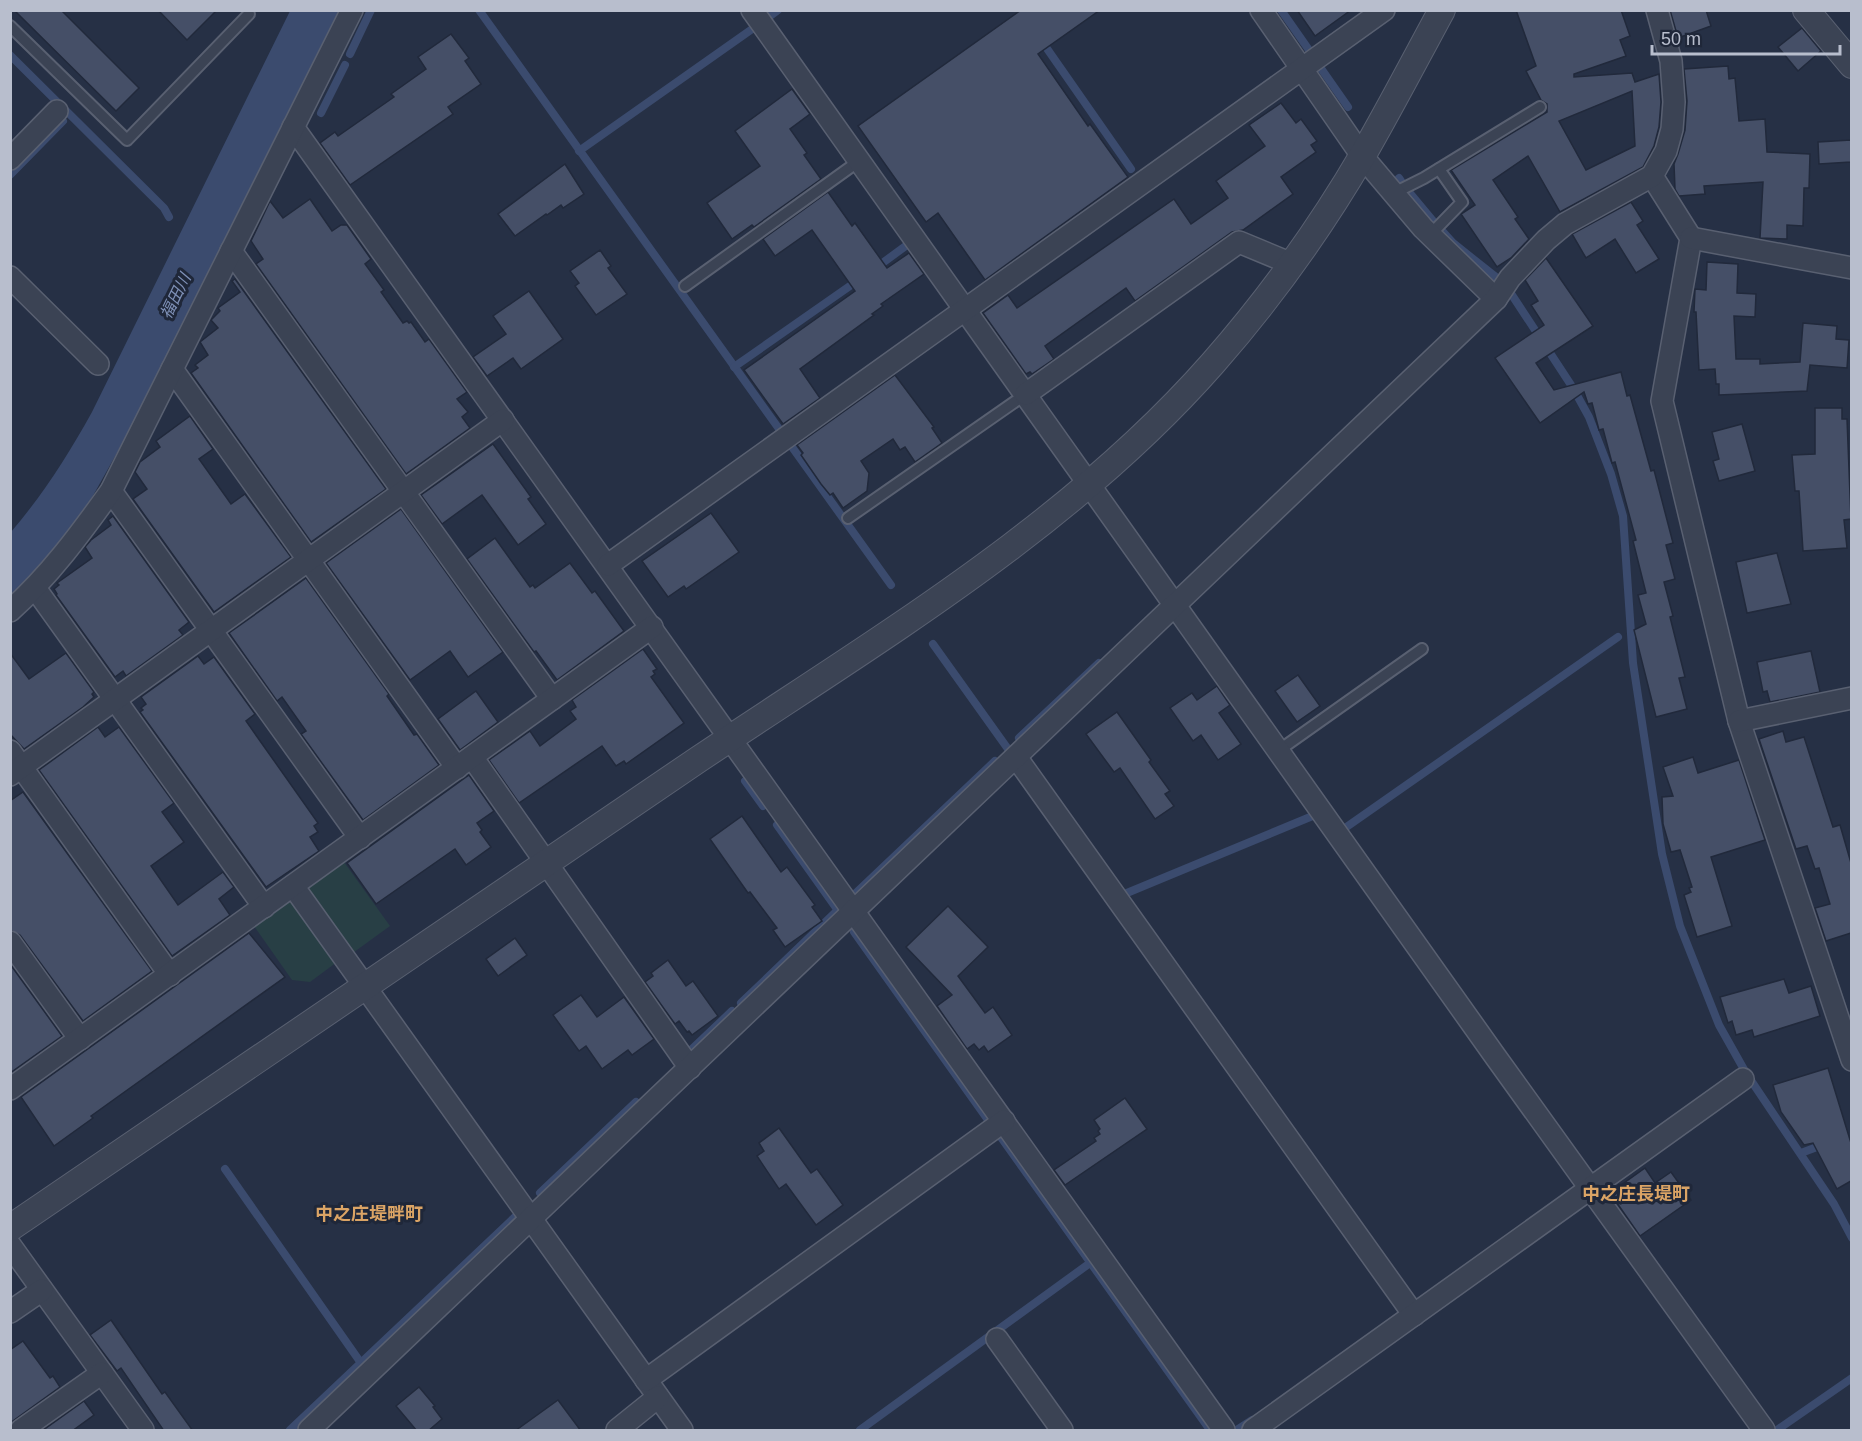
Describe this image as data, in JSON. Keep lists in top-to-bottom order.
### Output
{
  "districts": ["中之庄長堤町", "中之庄堤畔町"],
  "water": ["福田川"],
  "scale_bar": "50 m"
}
